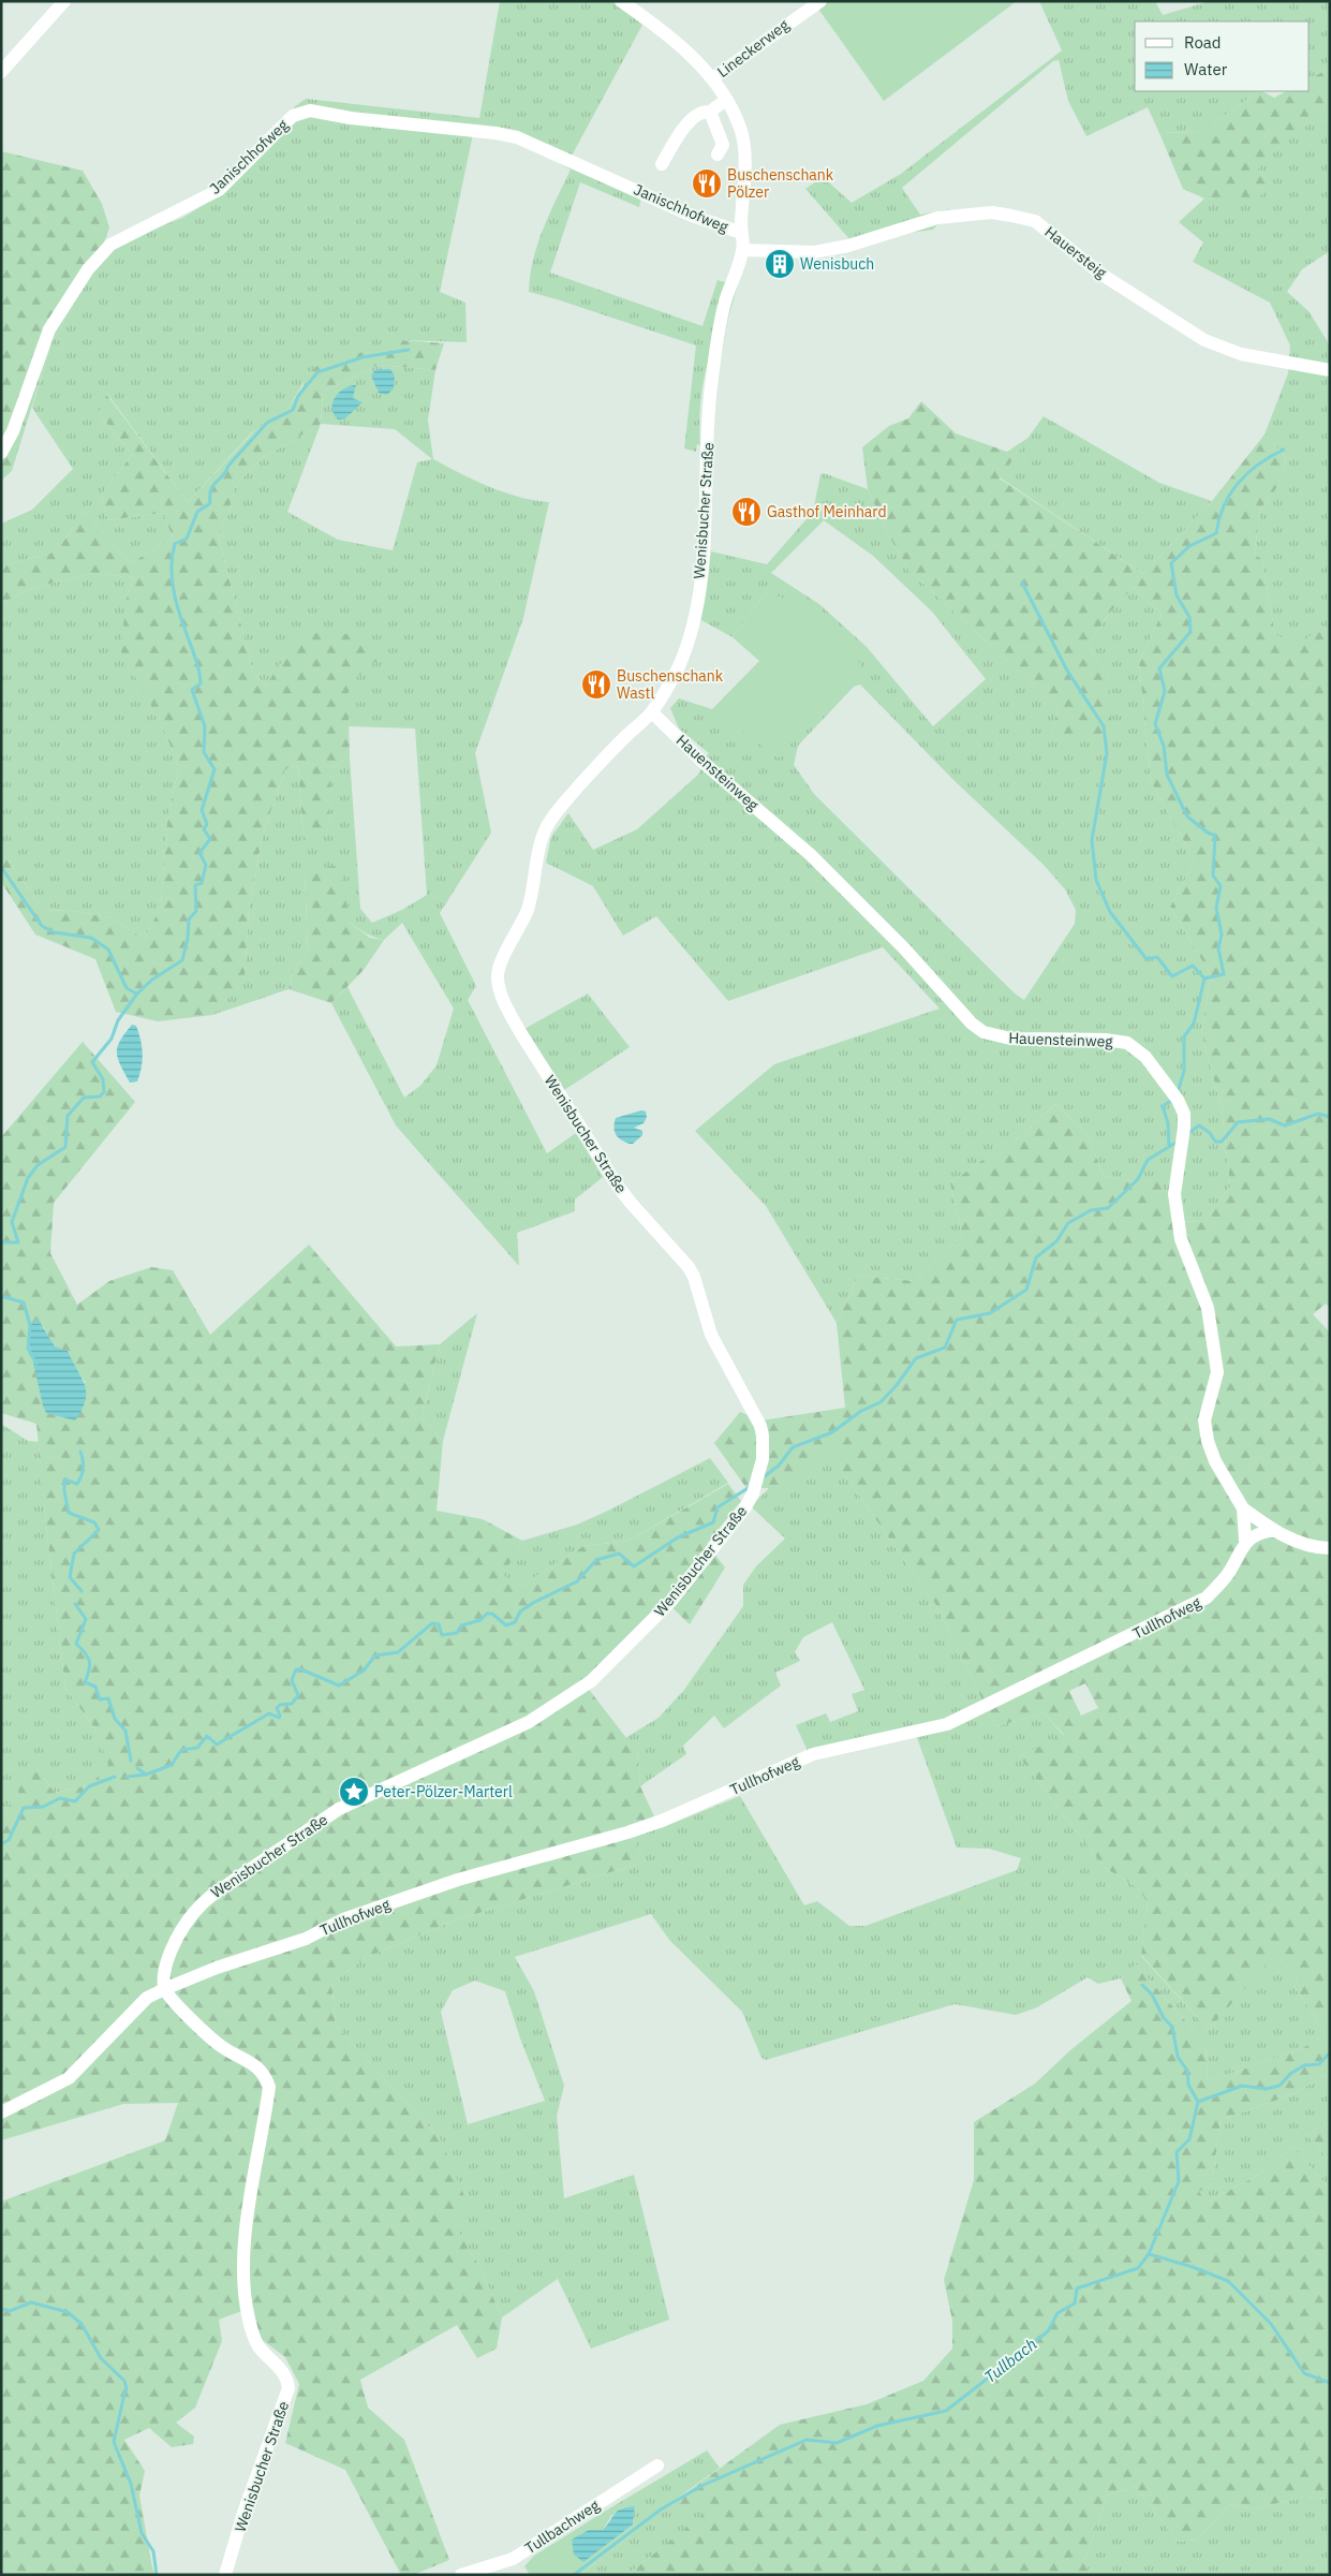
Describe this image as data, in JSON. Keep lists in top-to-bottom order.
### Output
{
  "streets": {
    "street": [
      "Lineckerweg",
      "Janischhofweg",
      "Hauersteig",
      "Wenisbucher Straße",
      "Hauensteinweg",
      "Tullhofweg",
      "Tullbachweg"
    ]
  },
  "crossings": [
    ["Lineckerweg", "Wenisbucher Straße"],
    ["Janischhofweg", "Wenisbucher Straße"],
    ["Hauersteig", "Wenisbucher Straße"],
    ["Wenisbucher Straße", "Hauensteinweg"],
    ["Wenisbucher Straße", "Tullhofweg"],
    ["Hauensteinweg", "Tullhofweg"]
  ],
  "water": ["Tullbach"],
  "places": {
    "restaurant": ["Buschenschank Pölzer", "Gasthof Meinhard", "Buschenschank Wastl"],
    "building": ["Wenisbuch"],
    "place": ["Peter-Pölzer-Marterl"]
  },
  "legend": ["Road", "Water"]
}
